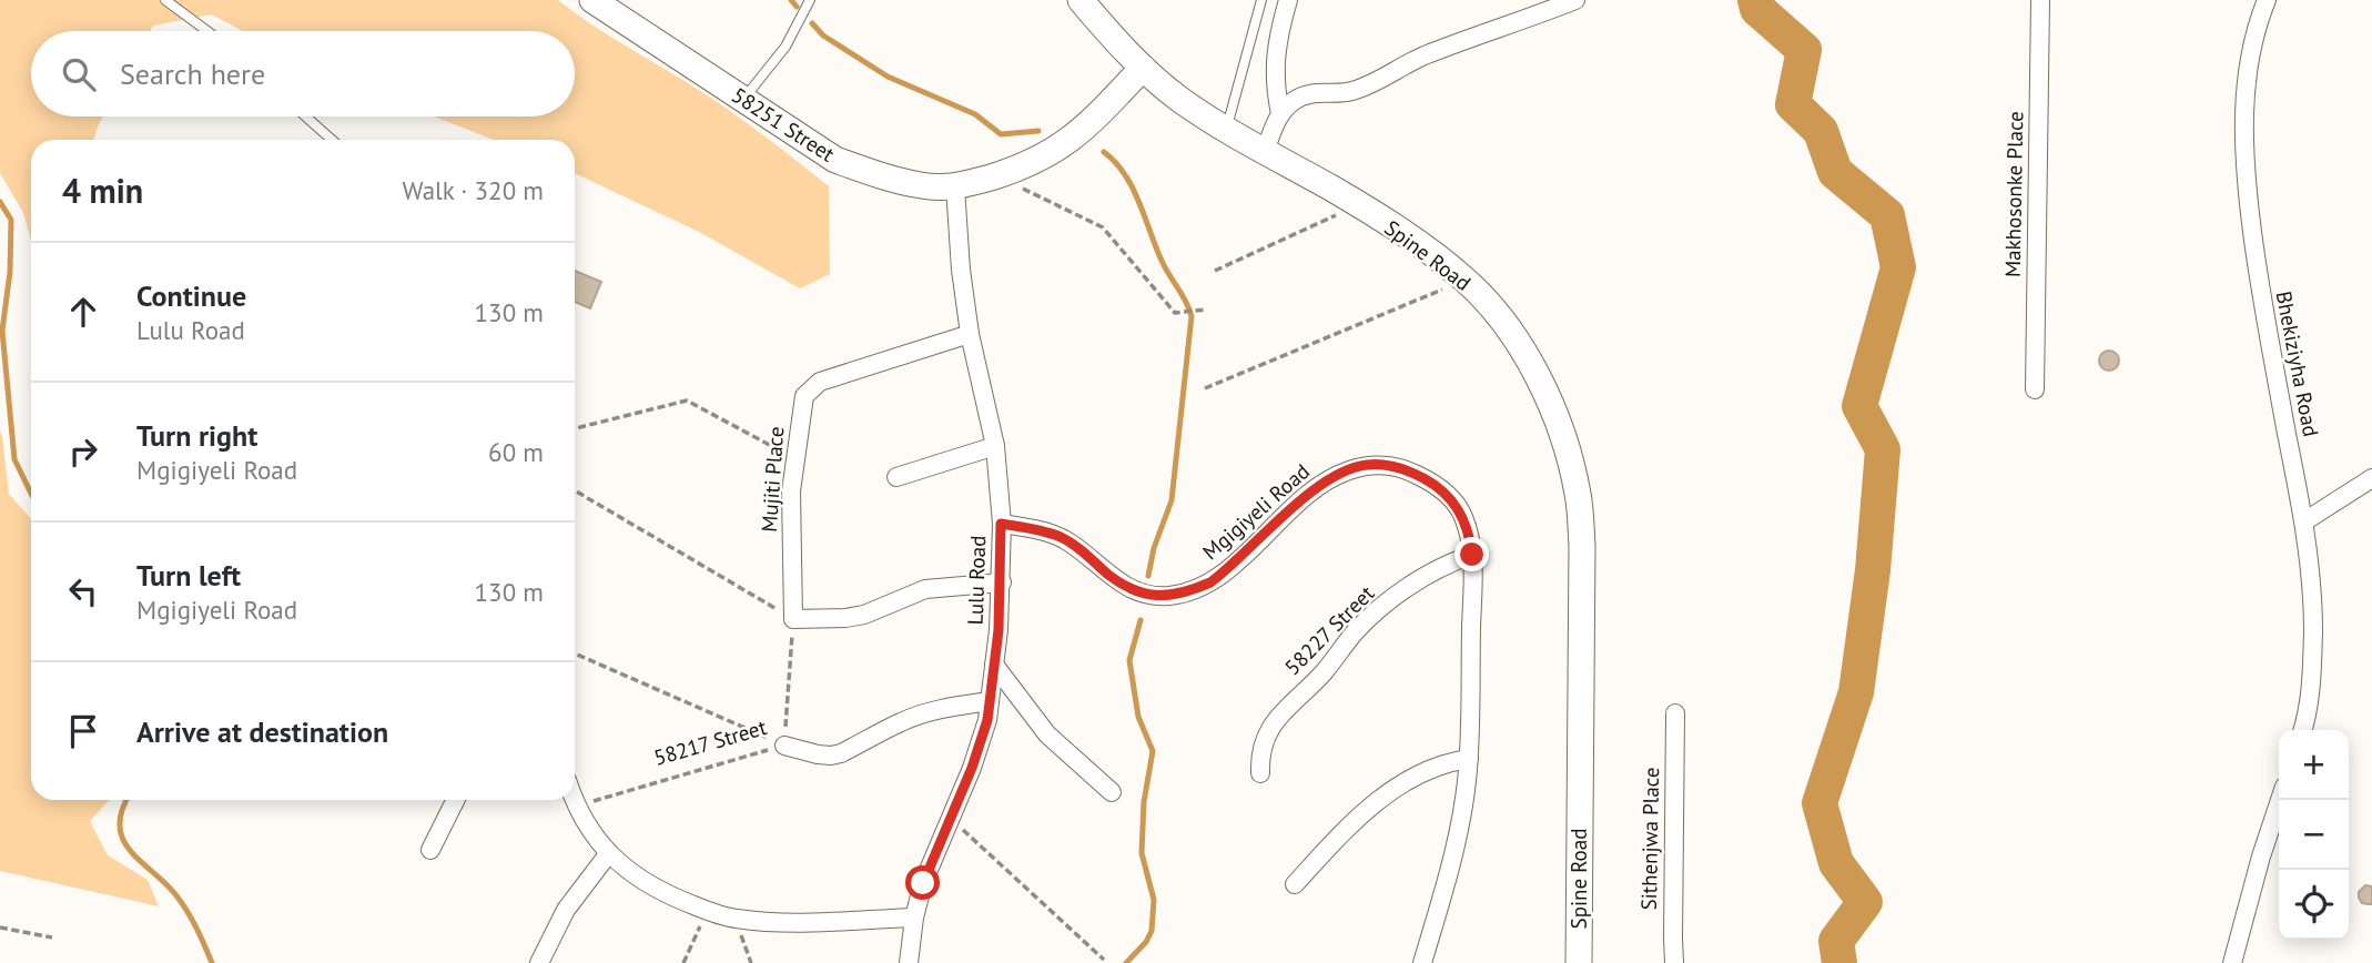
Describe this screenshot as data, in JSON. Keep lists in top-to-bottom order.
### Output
{
  "streets": {
    "street": [
      "58251 Street",
      "Makhosonke Place",
      "Spine Road",
      "Bhekiziyha Road",
      "Mujiti Place",
      "Mgigiyeli Road",
      "Lulu Road",
      "58227 Street",
      "58217 Street",
      "Sithenjwa Place"
    ]
  },
  "crossings": [
    ["58251 Street", "Spine Road"],
    ["58251 Street", "Lulu Road"],
    ["Mujiti Place", "Lulu Road"],
    ["Mgigiyeli Road", "Lulu Road"],
    ["Mgigiyeli Road", "58227 Street"],
    ["Lulu Road", "58217 Street"]
  ],
  "page": {
    "search": "Search here",
    "heading": ["4 min", "Walk · 320 m"],
    "list": [
      ["Continue", "Lulu Road", "130 m"],
      ["Turn right", "Mgigiyeli Road", "60 m"],
      ["Turn left", "Mgigiyeli Road", "130 m"],
      "Arrive at destination"
    ],
    "map_buttons": ["+", "−"]
  }
}
